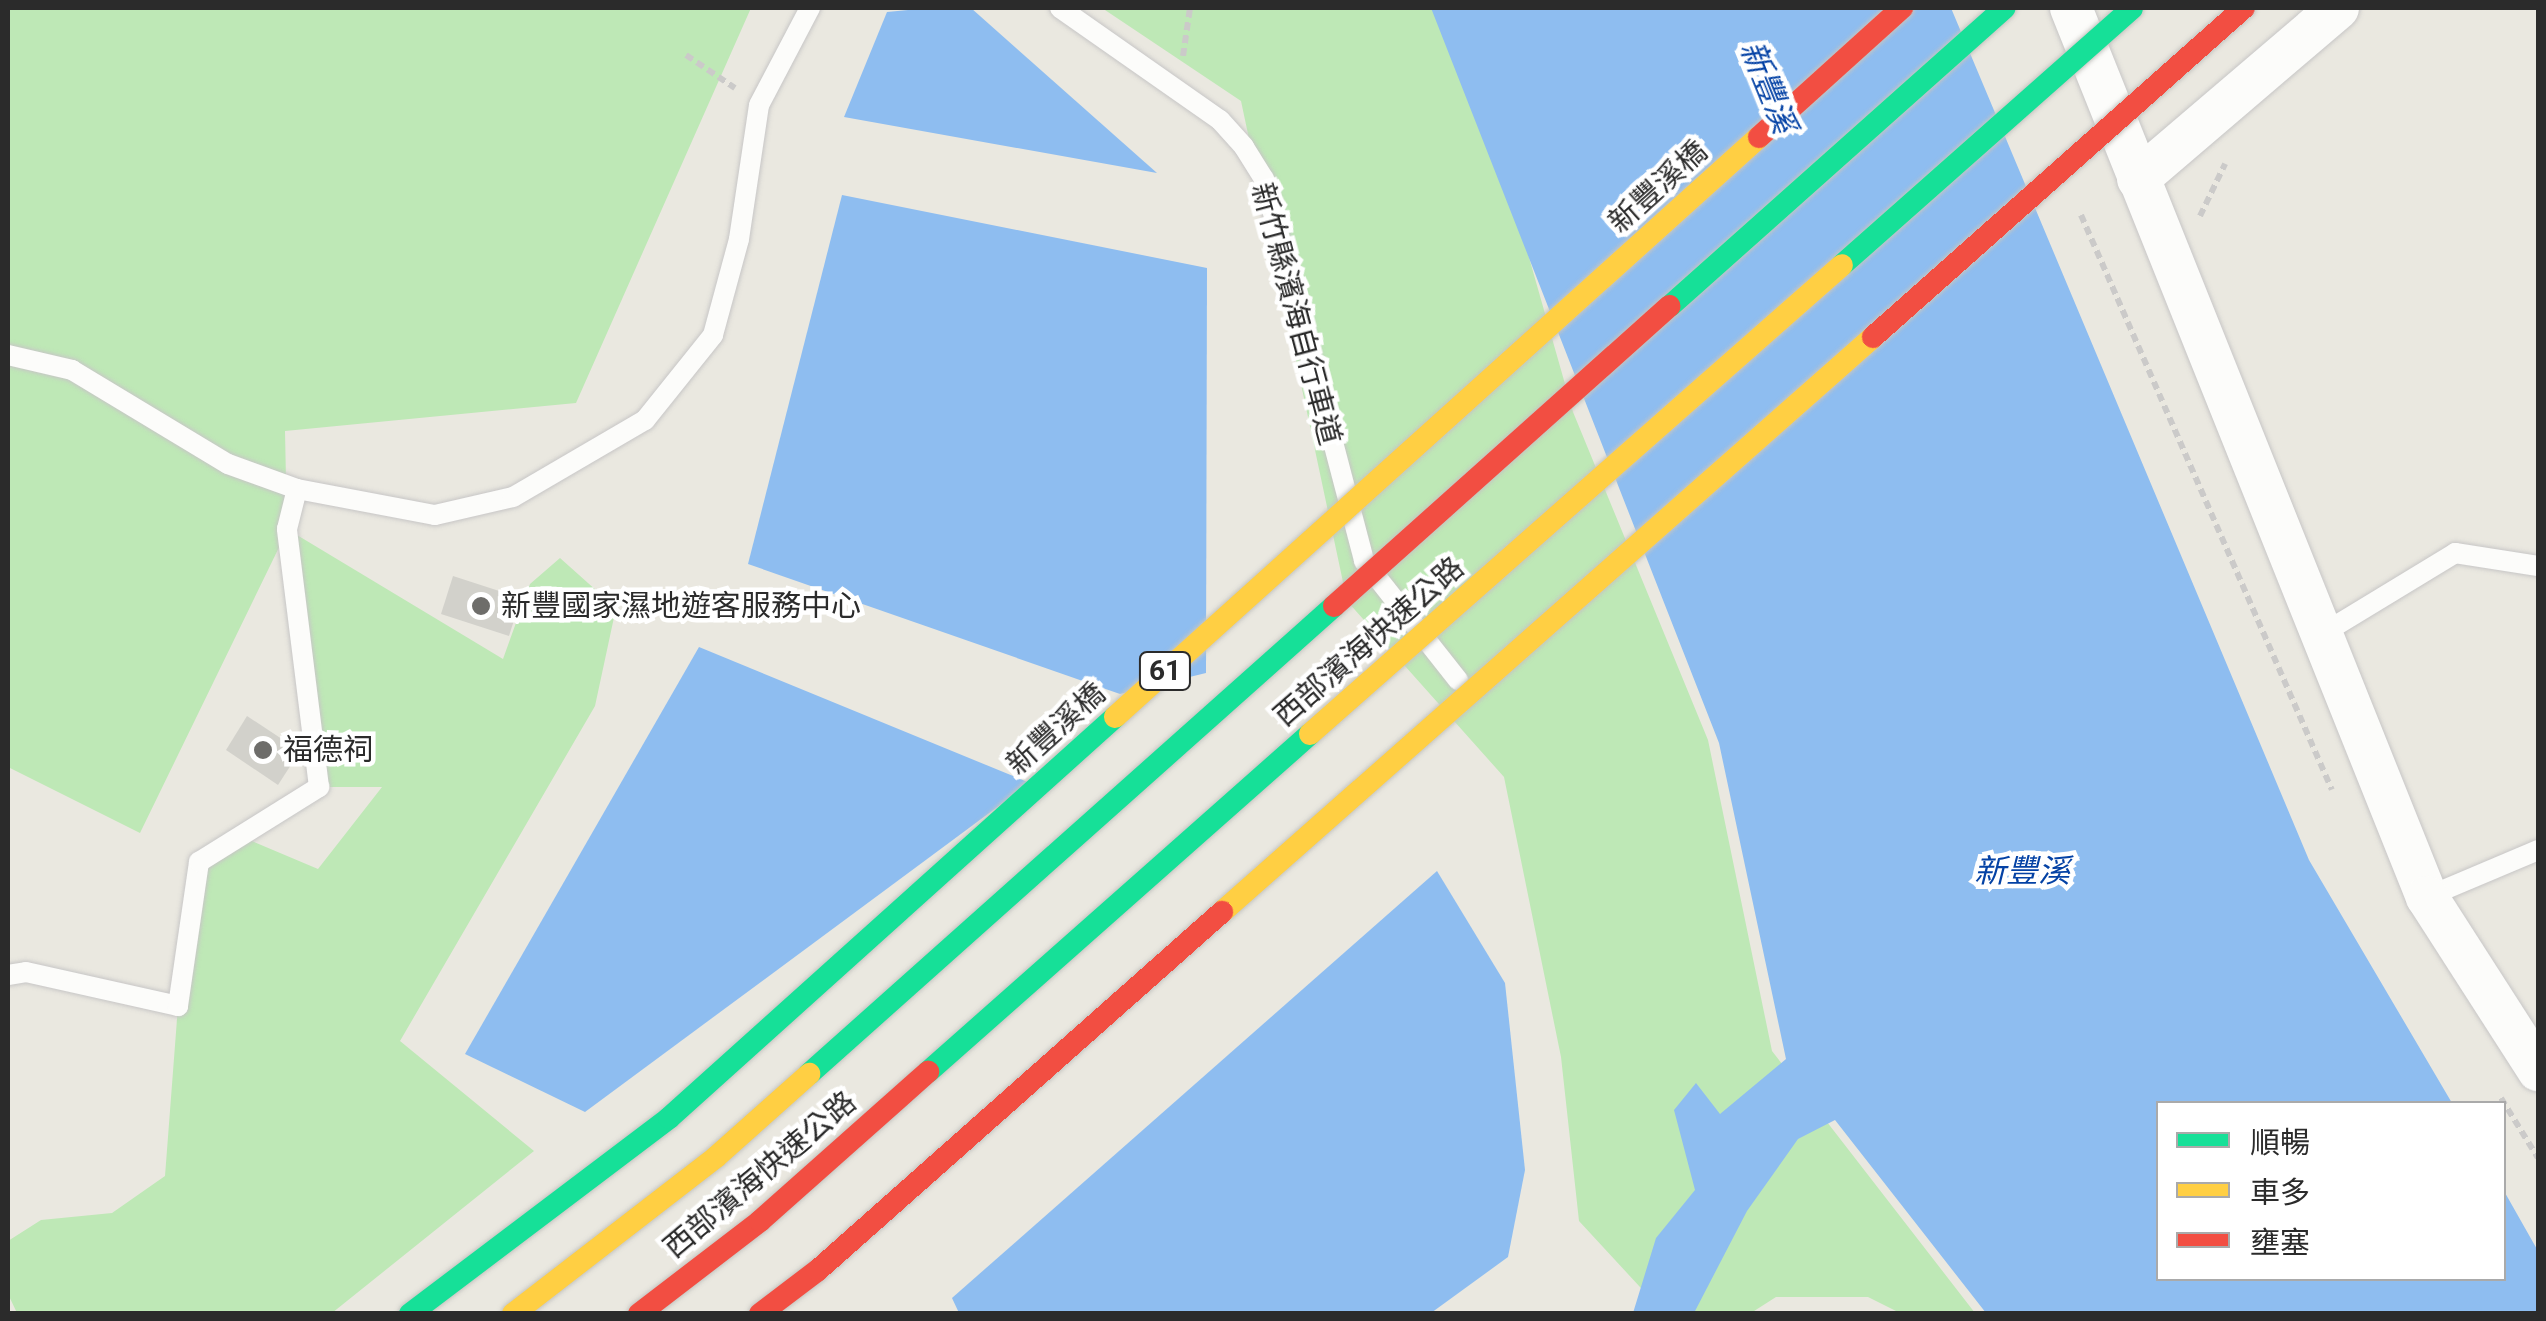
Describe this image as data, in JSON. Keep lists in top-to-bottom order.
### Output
{
  "streets": {
    "main road": ["新豐溪橋", "西部濱海快速公路", "61"],
    "lane": ["新竹縣濱海自行車道"]
  },
  "water": ["新豐溪"],
  "places": ["新豐國家濕地遊客服務中心", "福德祠"],
  "legend": ["順暢", "車多", "壅塞"]
}
